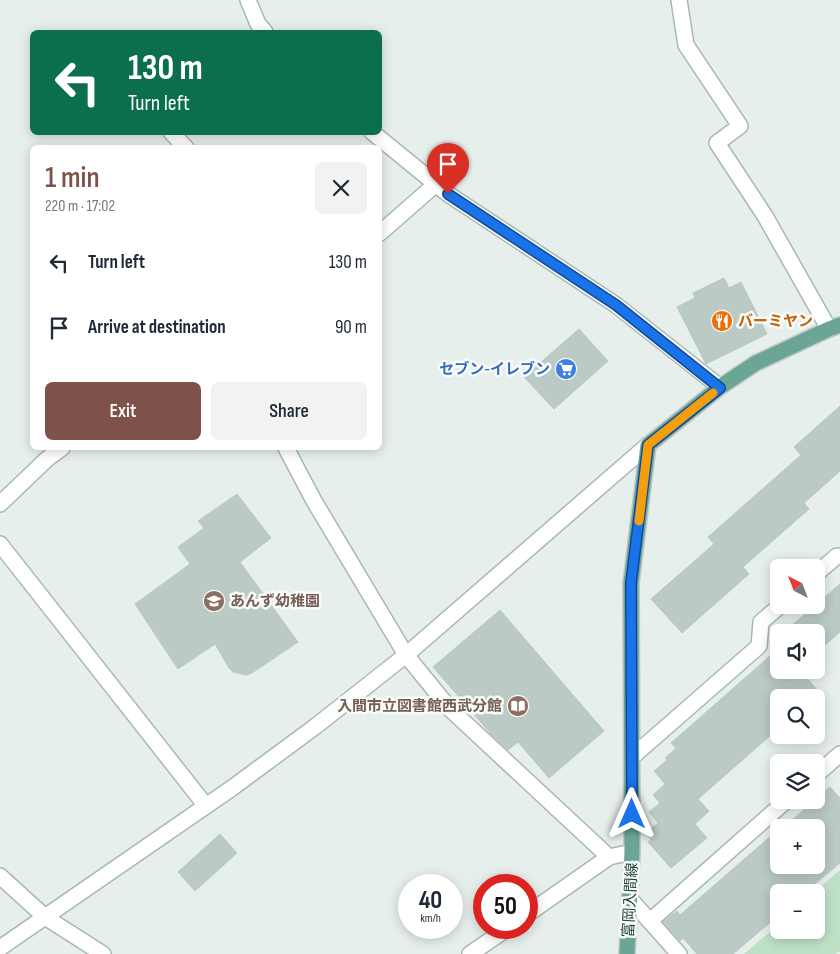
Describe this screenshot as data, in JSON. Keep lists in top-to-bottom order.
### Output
{
  "streets": {
    "main road": ["富岡入間線"]
  },
  "places": {
    "restaurant": ["バーミヤン"],
    "supermarket": ["セブン-イレブン"],
    "school or university": ["あんず幼稚園"],
    "library": ["入間市立図書館西武分館"]
  },
  "north": "top left",
  "page": {
    "turn": ["130 m", "Turn left"],
    "heading": ["1 min", "220 m · 17:02"],
    "list": [
      {
        "name": "Turn left",
        "value": "130 m"
      },
      {
        "name": "Arrive at destination",
        "value": "90 m"
      }
    ],
    "buttons": ["Exit", "Share"],
    "map_buttons": ["+", "−"],
    "speed": "40 km/h",
    "limit": "50"
  }
}
